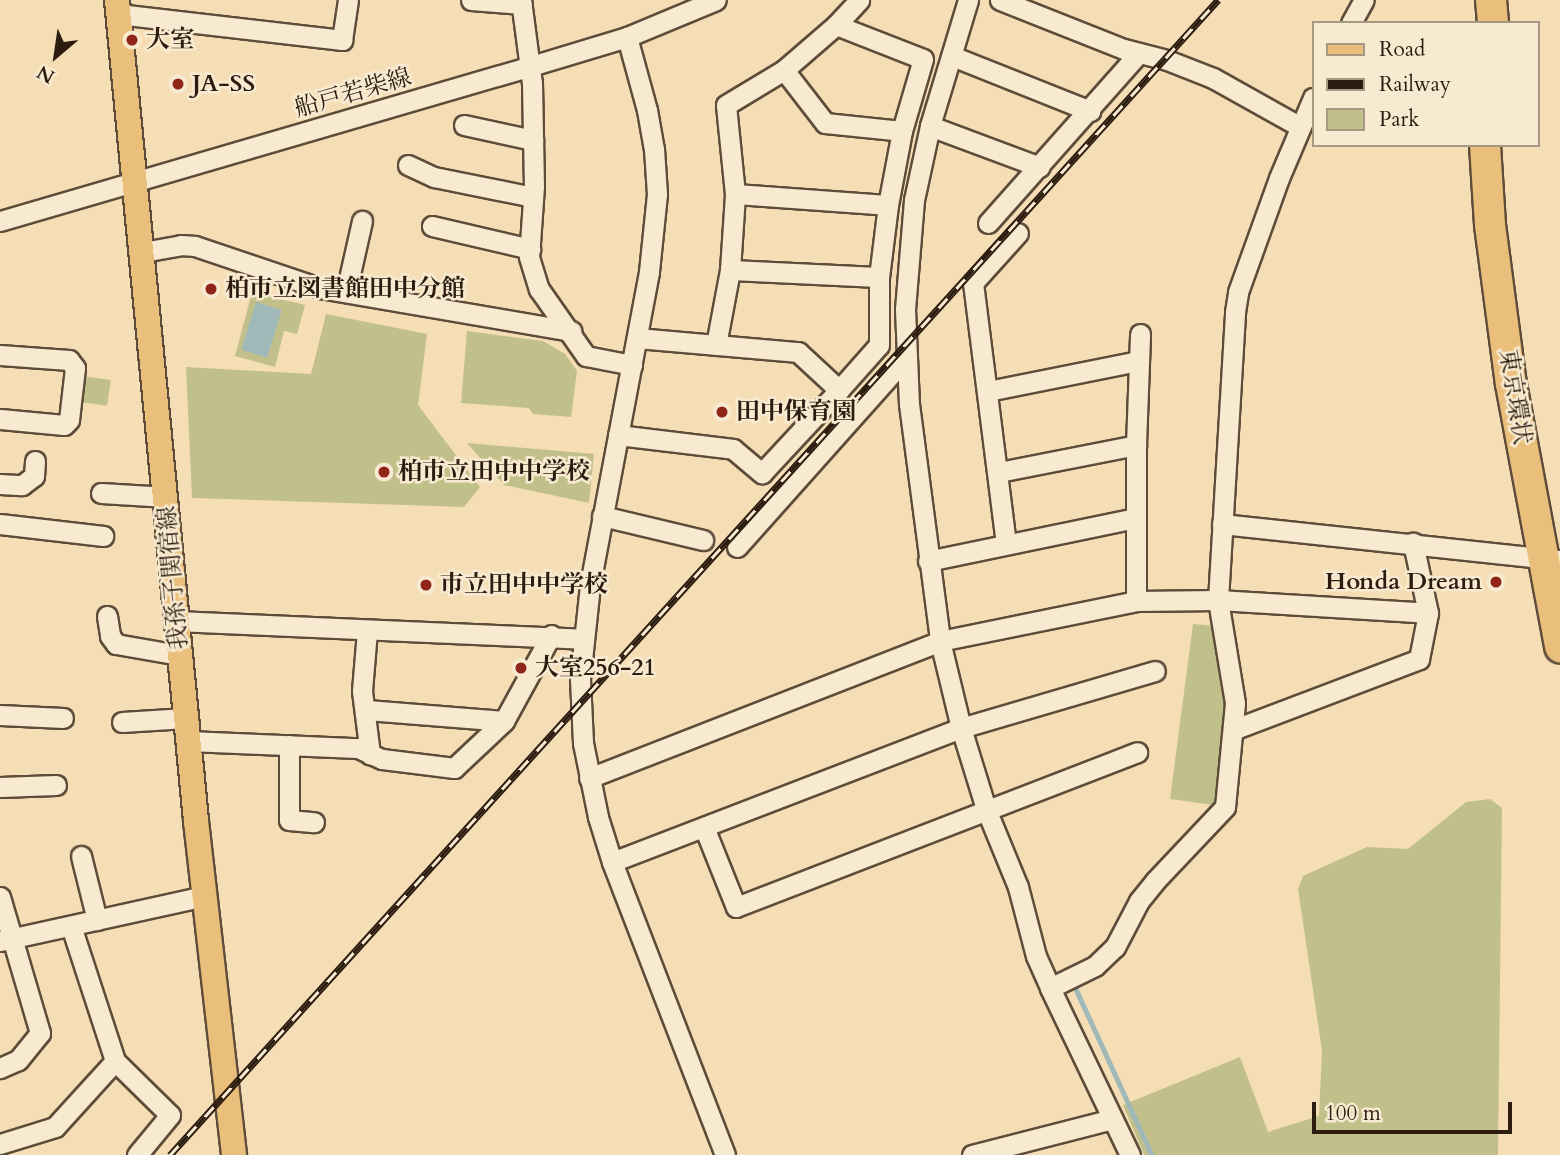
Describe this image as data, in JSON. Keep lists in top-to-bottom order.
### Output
{
  "streets": {
    "highway": ["東京環状"],
    "main road": ["我孫子関宿線"],
    "street": ["船戸若柴線"]
  },
  "crossings": [
    ["船戸若柴線", "我孫子関宿線"]
  ],
  "places": [
    "大室",
    "JA-SS",
    "柏市立図書館田中分館",
    "田中保育園",
    "柏市立田中中学校",
    "Honda Dream",
    "市立田中中学校",
    "大室256-21"
  ],
  "legend": ["Road", "Railway", "Park"],
  "scale_bar": "100 m",
  "north": "bottom left"
}
